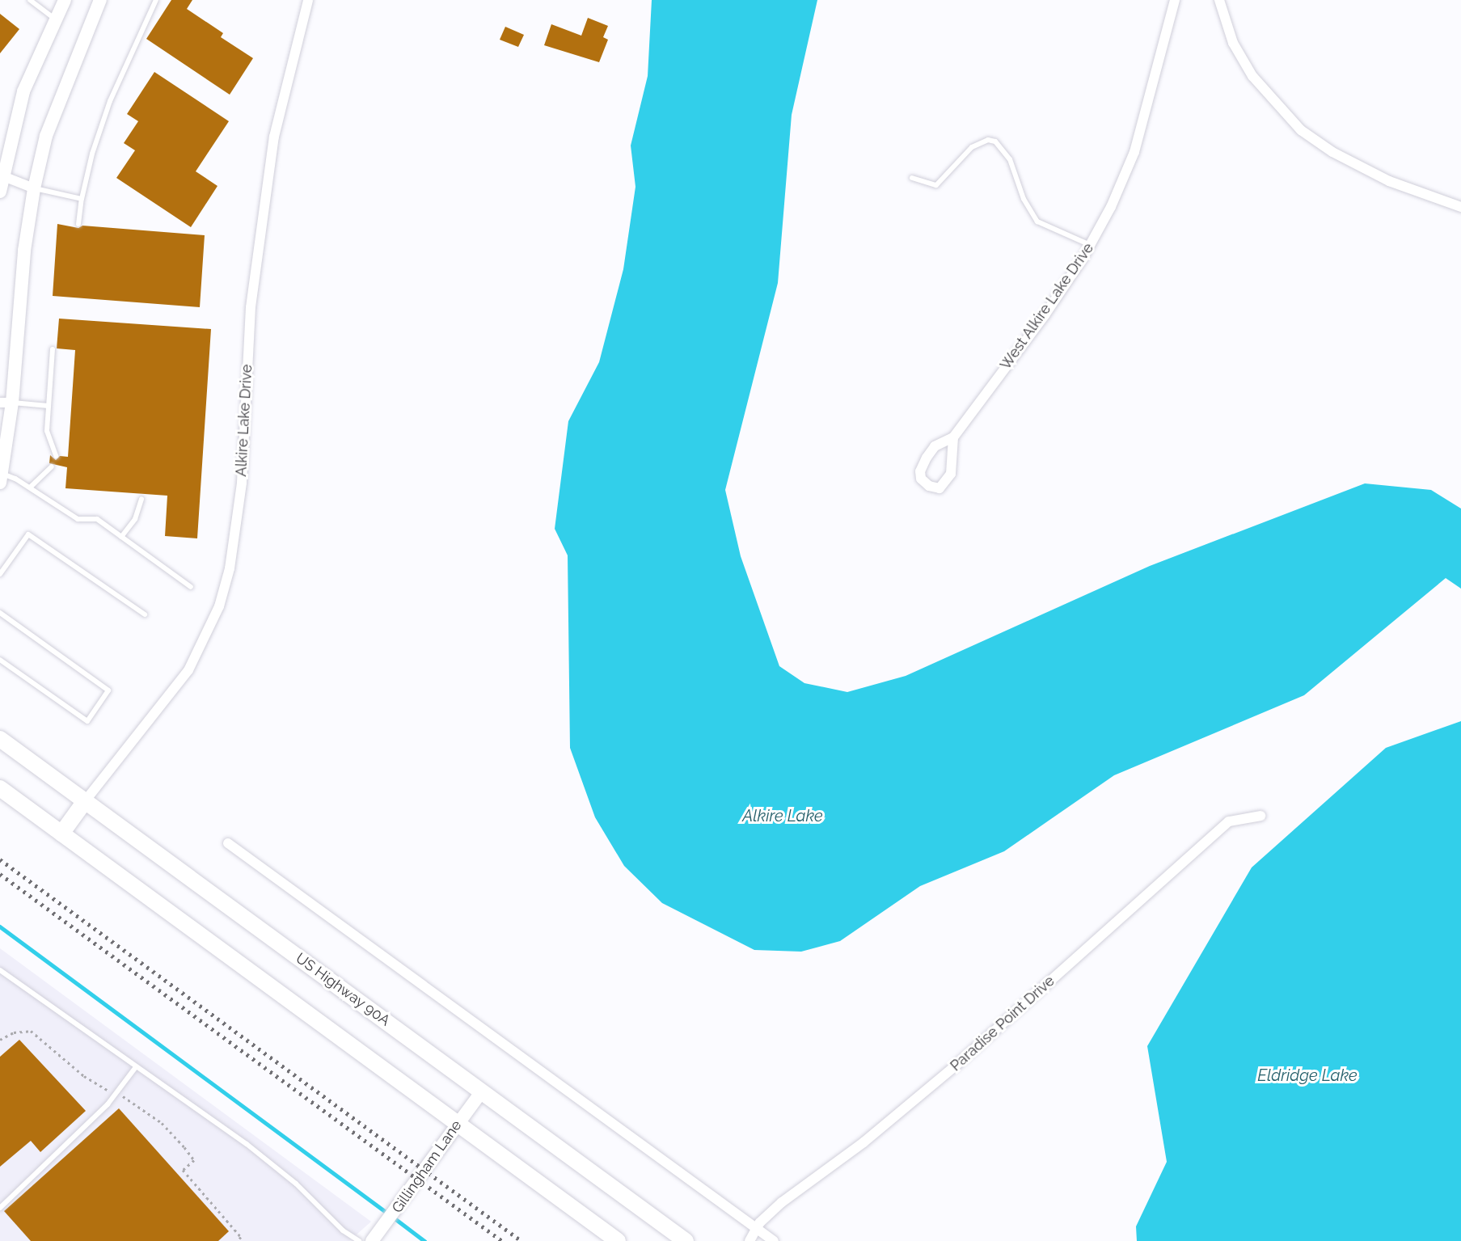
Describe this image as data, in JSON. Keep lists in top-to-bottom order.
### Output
{
  "streets": {
    "main road": ["US Highway 90A"],
    "street": [
      "West Alkire Lake Drive",
      "Alkire Lake Drive",
      "Paradise Point Drive",
      "Gillingham Lane"
    ]
  },
  "crossings": [
    ["Alkire Lake Drive", "US Highway 90A"],
    ["US Highway 90A", "Gillingham Lane"]
  ],
  "water": ["Alkire Lake", "Eldridge Lake"]
}
